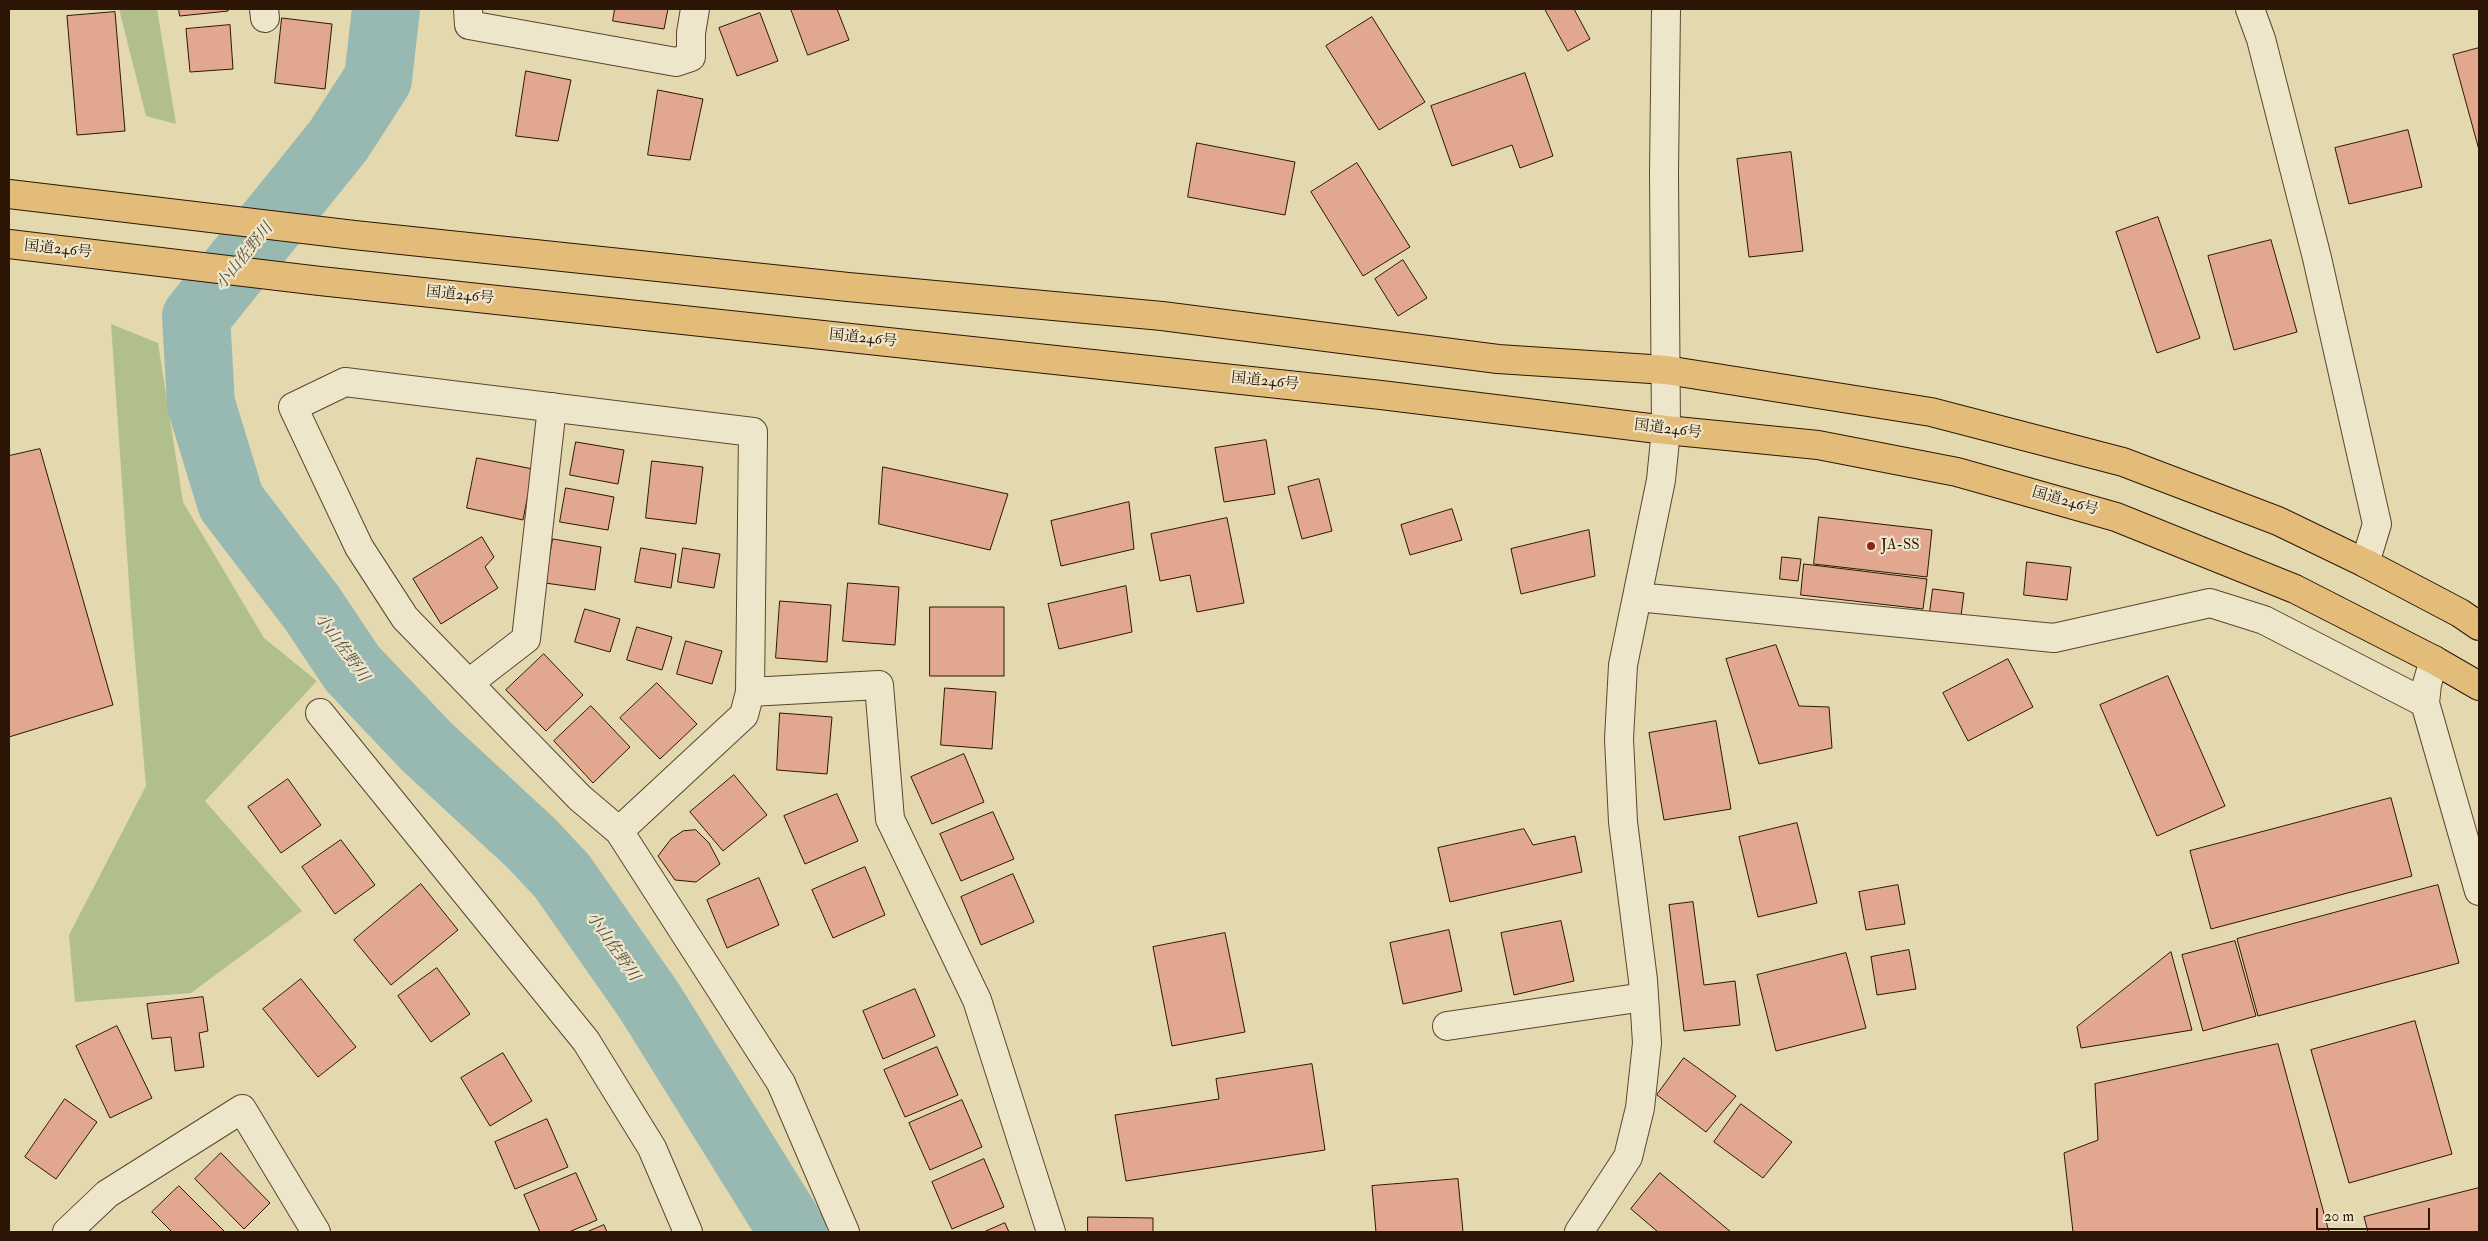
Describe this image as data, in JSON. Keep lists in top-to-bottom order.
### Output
{
  "streets": {
    "highway": ["国道246号"]
  },
  "water": ["小山佐野川"],
  "places": ["JA-SS"],
  "scale_bar": "20 m"
}
